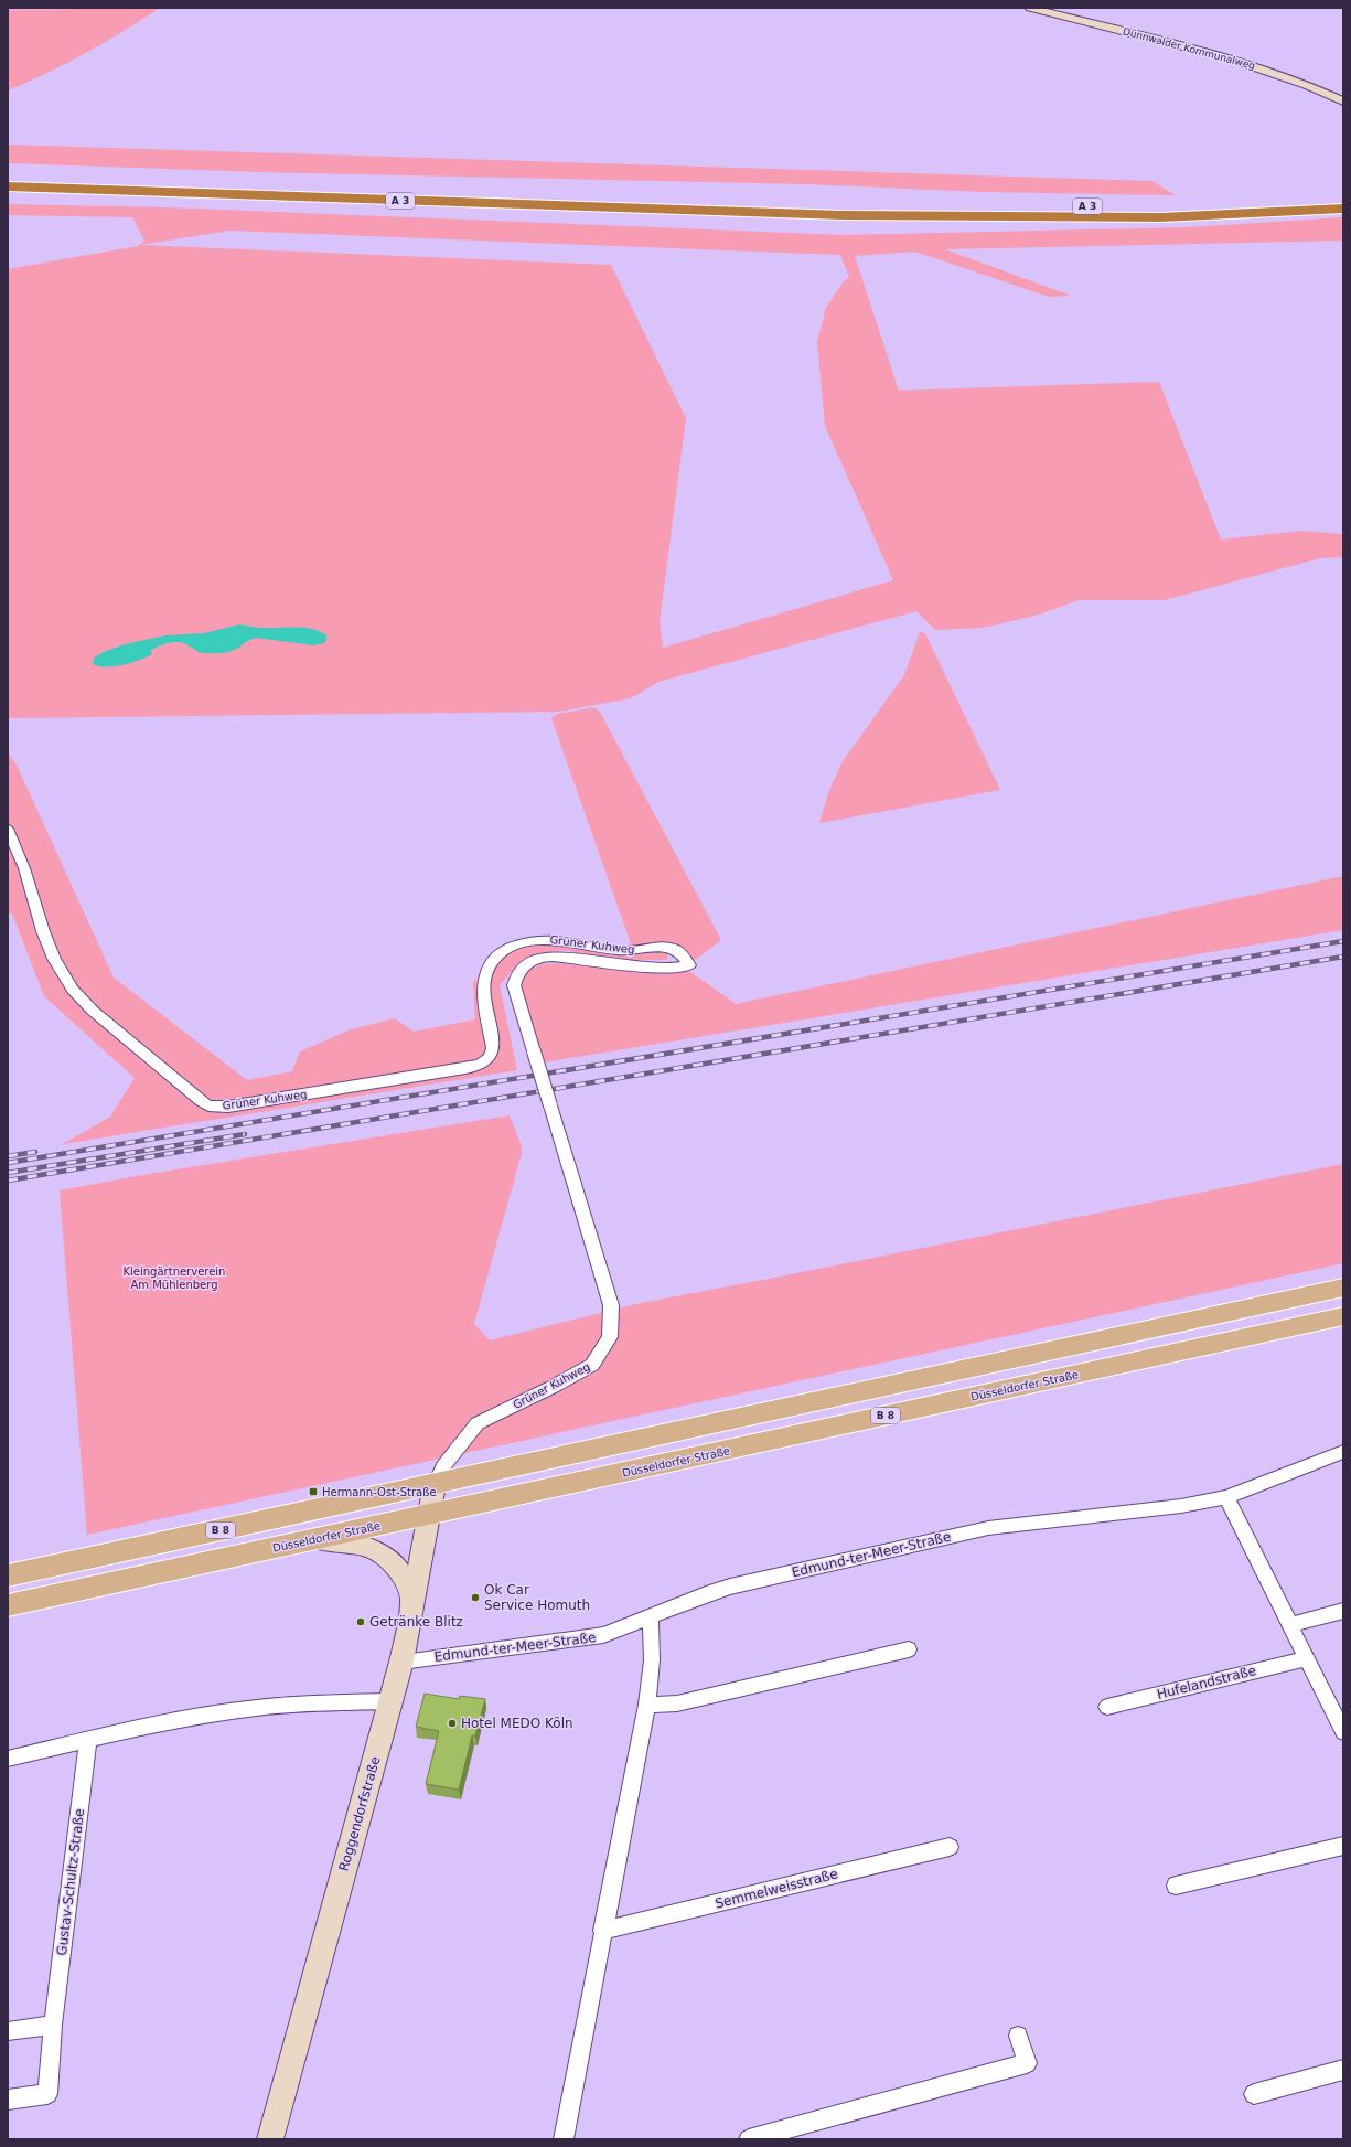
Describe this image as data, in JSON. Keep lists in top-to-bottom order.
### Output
{
  "streets": {
    "highway": ["A 3"],
    "main road": ["Düsseldorfer Straße", "B 8"],
    "street": [
      "Dünnwalder Kommunalweg",
      "Grüner Kuhweg",
      "Edmund-ter-Meer-Straße",
      "Hufelandstraße",
      "Roggendorfstraße",
      "Gustav-Schultz-Straße",
      "Semmelweisstraße"
    ]
  },
  "crossings": [
    ["Grüner Kuhweg", "B 8"],
    ["Grüner Kuhweg", "Roggendorfstraße"],
    ["Düsseldorfer Straße", "Roggendorfstraße"],
    ["B 8", "Roggendorfstraße"],
    ["Edmund-ter-Meer-Straße", "Roggendorfstraße"]
  ],
  "parks": ["Kleingärtnerverein Am Mühlenberg"],
  "places": {
    "transit": ["Hermann-Ost-Straße"],
    "other": ["Ok Car Service Homuth", "Getränke Blitz", "Hotel MEDO Köln"]
  }
}
